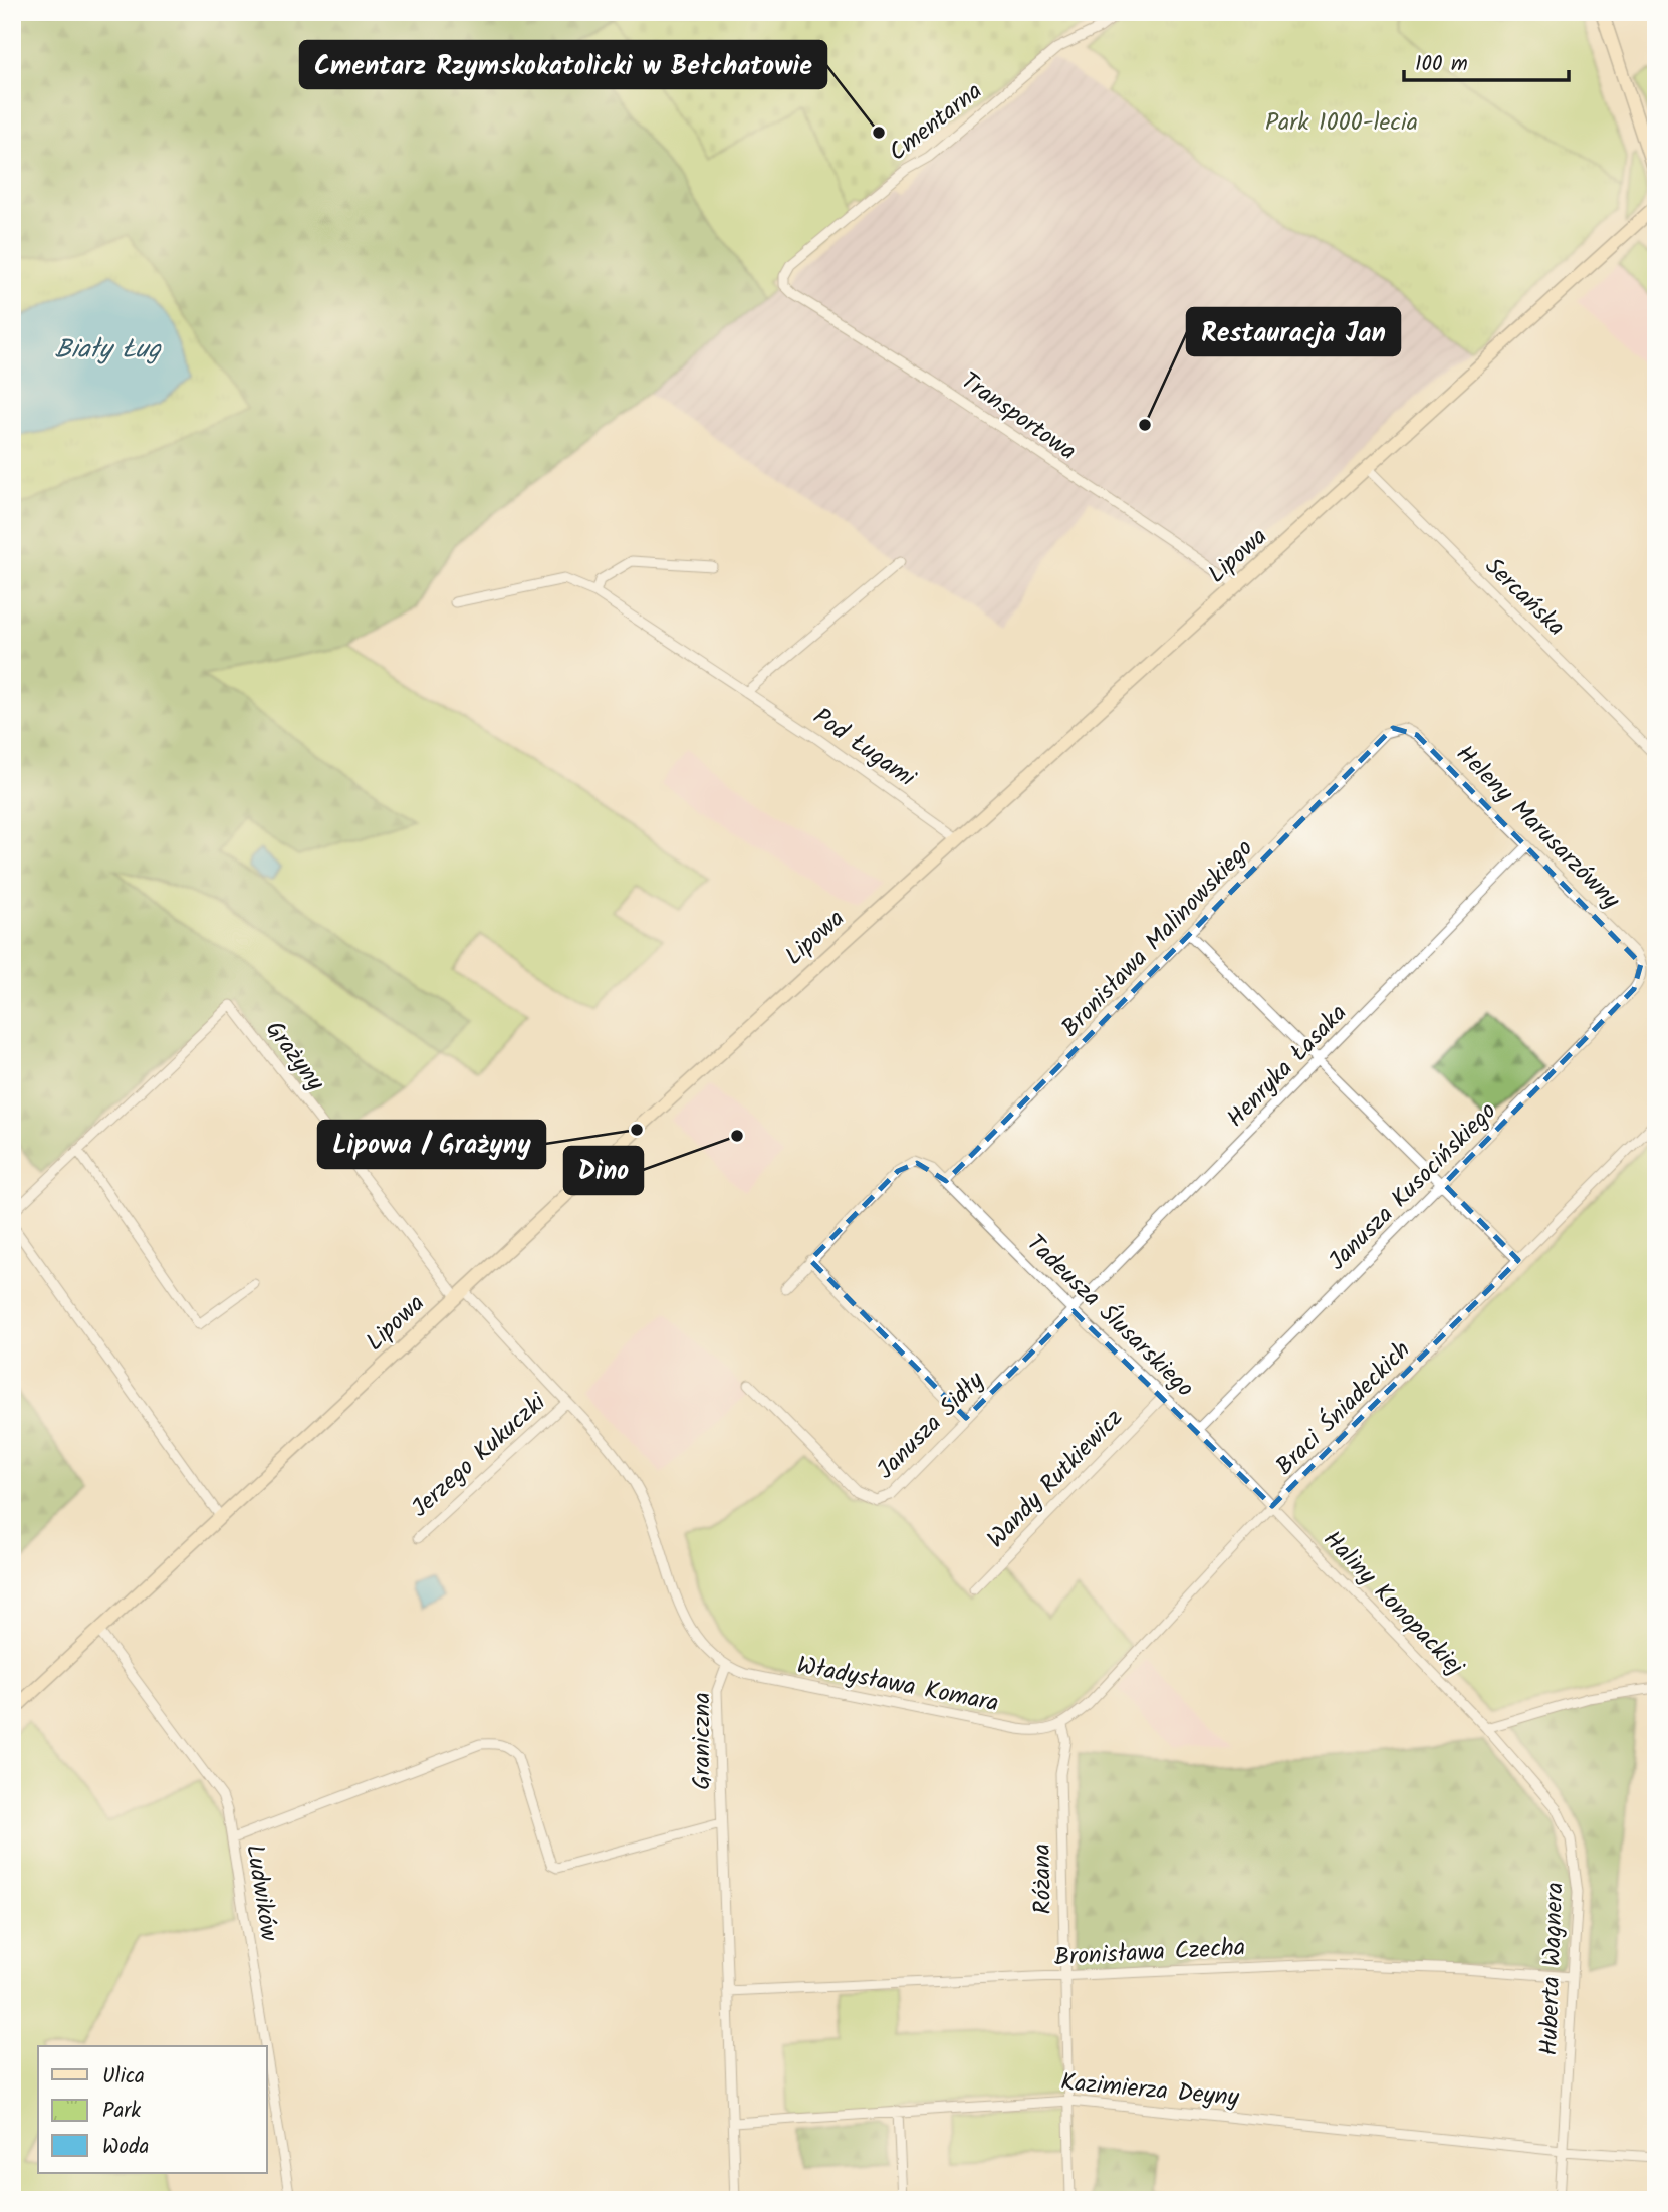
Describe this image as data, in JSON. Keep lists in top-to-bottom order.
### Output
{
  "streets": {
    "main road": ["Lipowa"],
    "street": [
      "Cmentarna",
      "Transportowa",
      "Sercańska",
      "Pod Ługami",
      "Heleny Marusarzówny",
      "Bronisława Malinowskiego",
      "Grażyny",
      "Henryka Łasaka",
      "Janusza Kusocińskiego",
      "Tadeusza Ślusarskiego",
      "Braci Śniadeckich",
      "Janusza Sidły",
      "Jerzego Kukuczki",
      "Wandy Rutkiewicz",
      "Haliny Konopackiej",
      "Władysława Komara",
      "Graniczna",
      "Różana",
      "Ludwików",
      "Bronisława Czecha",
      "Huberta Wagnera",
      "Kazimierza Deyny"
    ]
  },
  "crossings": [
    ["Cmentarna", "Transportowa"],
    ["Transportowa", "Lipowa"],
    ["Lipowa", "Sercańska"],
    ["Lipowa", "Pod Ługami"],
    ["Lipowa", "Grażyny"],
    ["Lipowa", "Graniczna"],
    ["Lipowa", "Ludwików"],
    ["Heleny Marusarzówny", "Bronisława Malinowskiego"],
    ["Heleny Marusarzówny", "Henryka Łasaka"],
    ["Heleny Marusarzówny", "Janusza Kusocińskiego"],
    ["Bronisława Malinowskiego", "Tadeusza Ślusarskiego"],
    ["Grażyny", "Graniczna"],
    ["Henryka Łasaka", "Tadeusza Ślusarskiego"],
    ["Henryka Łasaka", "Janusza Sidły"],
    ["Janusza Kusocińskiego", "Tadeusza Ślusarskiego"],
    ["Tadeusza Ślusarskiego", "Braci Śniadeckich"],
    ["Tadeusza Ślusarskiego", "Janusza Sidły"],
    ["Tadeusza Ślusarskiego", "Wandy Rutkiewicz"],
    ["Tadeusza Ślusarskiego", "Haliny Konopackiej"],
    ["Braci Śniadeckich", "Haliny Konopackiej"],
    ["Braci Śniadeckich", "Władysława Komara"],
    ["Braci Śniadeckich", "Różana"],
    ["Jerzego Kukuczki", "Graniczna"],
    ["Haliny Konopackiej", "Huberta Wagnera"],
    ["Władysława Komara", "Graniczna"],
    ["Władysława Komara", "Różana"],
    ["Graniczna", "Bronisława Czecha"],
    ["Graniczna", "Kazimierza Deyny"],
    ["Różana", "Bronisława Czecha"],
    ["Różana", "Kazimierza Deyny"],
    ["Bronisława Czecha", "Huberta Wagnera"],
    ["Huberta Wagnera", "Kazimierza Deyny"]
  ],
  "water": ["Biały Ług"],
  "parks": ["Park 1000-lecia"],
  "places": [
    "Cmentarz Rzymskokatolicki w Bełchatowie",
    "Restauracja Jan",
    "Lipowa / Grażyny",
    "Dino"
  ],
  "legend": ["Ulica", "Park", "Woda"],
  "scale_bar": "100 m"
}
